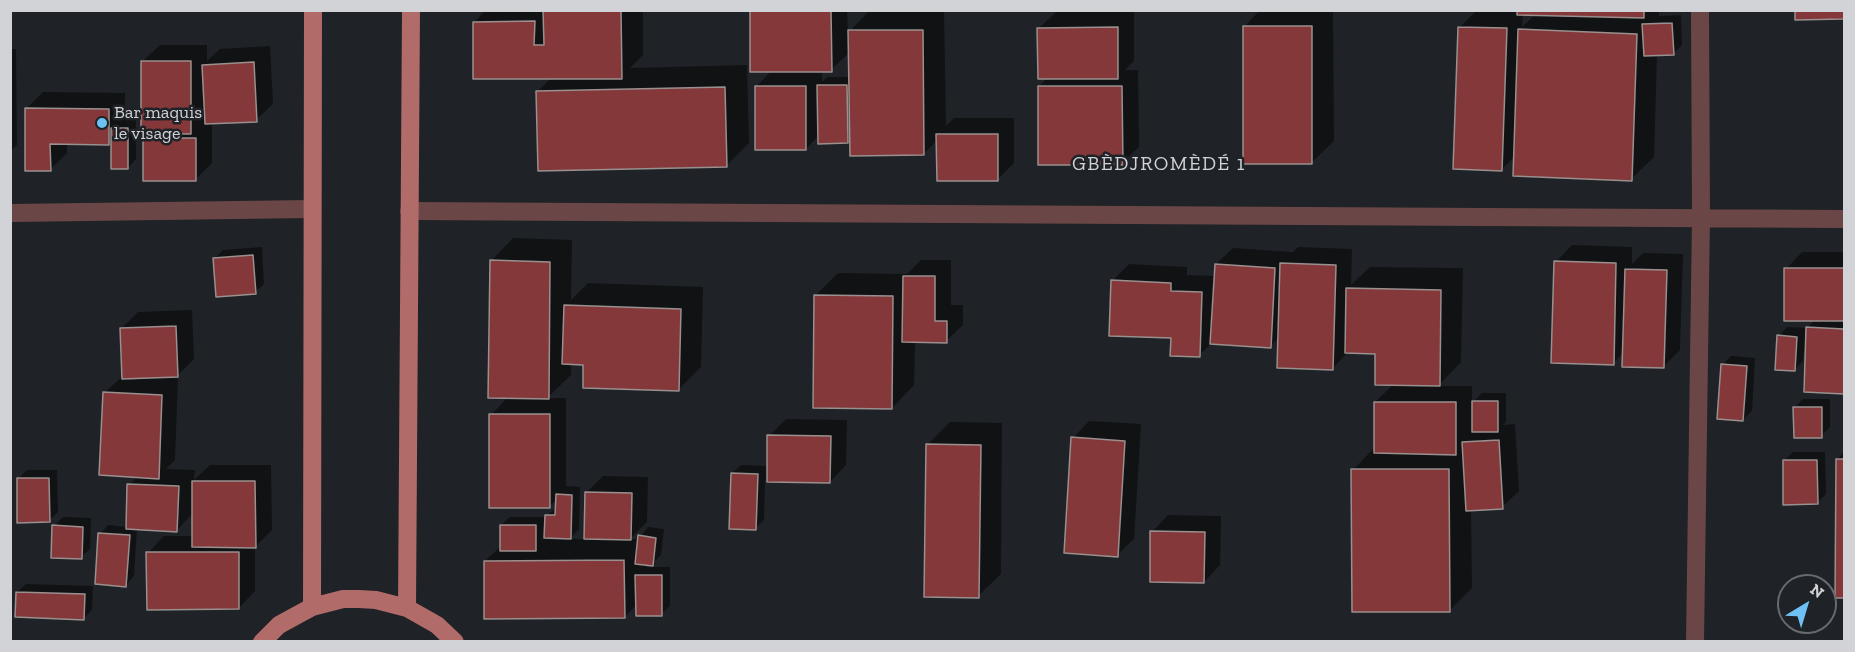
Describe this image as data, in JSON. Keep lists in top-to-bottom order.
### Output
{
  "districts": ["GBÈDJROMÈDÉ 1"],
  "places": ["Bar maquis le visage"],
  "north": "top right"
}
